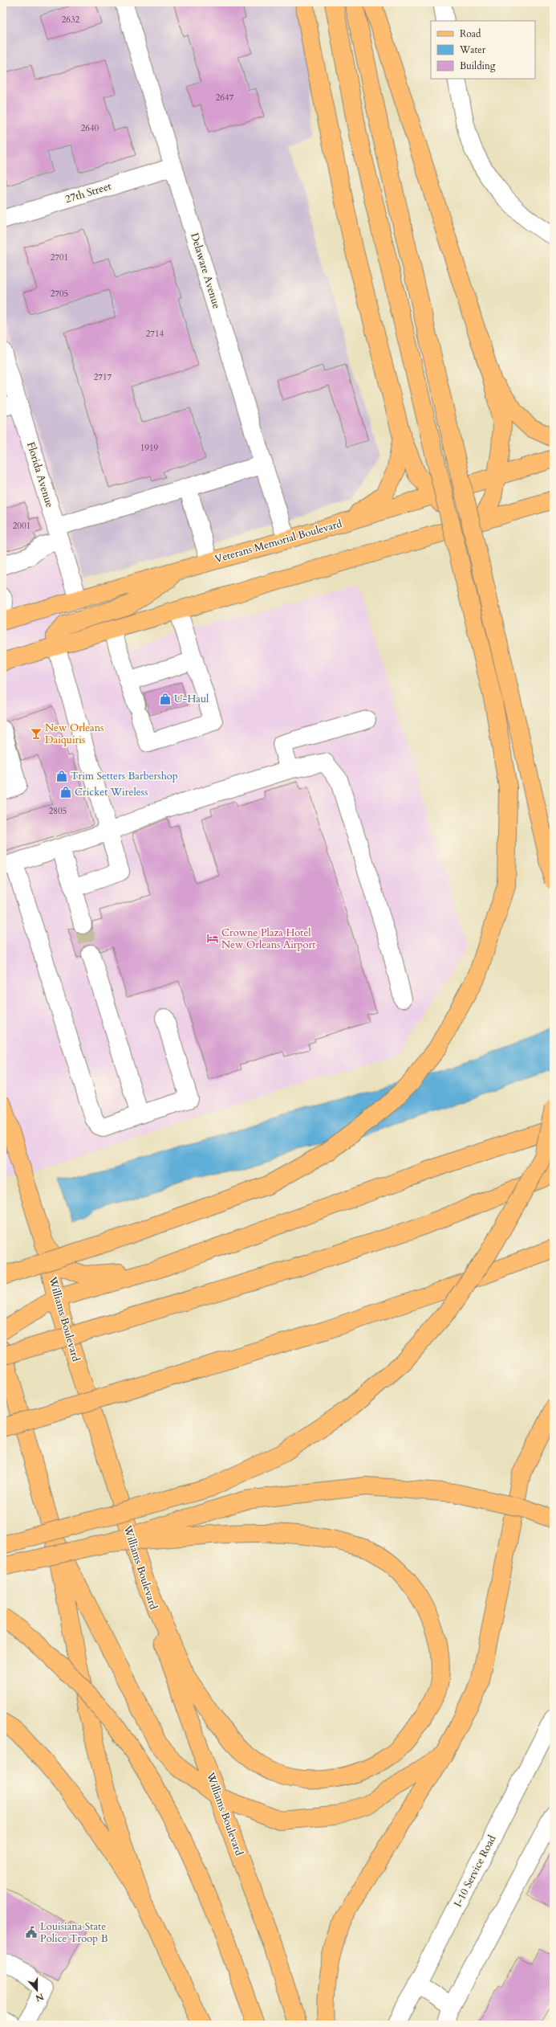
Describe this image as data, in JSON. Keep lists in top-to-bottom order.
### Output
{
  "streets": {
    "main road": ["Veterans Memorial Boulevard", "Williams Boulevard"],
    "street": [
      "27th Street",
      "Delaware Avenue",
      "Florida Avenue",
      "I-10 Service Road"
    ]
  },
  "crossings": [
    ["27th Street", "Delaware Avenue"],
    ["Delaware Avenue", "Veterans Memorial Boulevard"],
    ["Florida Avenue", "Veterans Memorial Boulevard"]
  ],
  "places": {
    "shop": ["U-Haul", "Trim Setters Barbershop", "Cricket Wireless"],
    "bar": ["New Orleans Daiquiris"],
    "hotel": ["Crowne Plaza Hotel New Orleans Airport"],
    "public building": ["Louisiana State Police Troop B"]
  },
  "house_numbers": [
    "2632",
    "2647",
    "2640",
    "2701",
    "2705",
    "2714",
    "2717",
    "1919",
    "2001",
    "2805"
  ],
  "legend": ["Road", "Water", "Building"],
  "north": "bottom"
}
